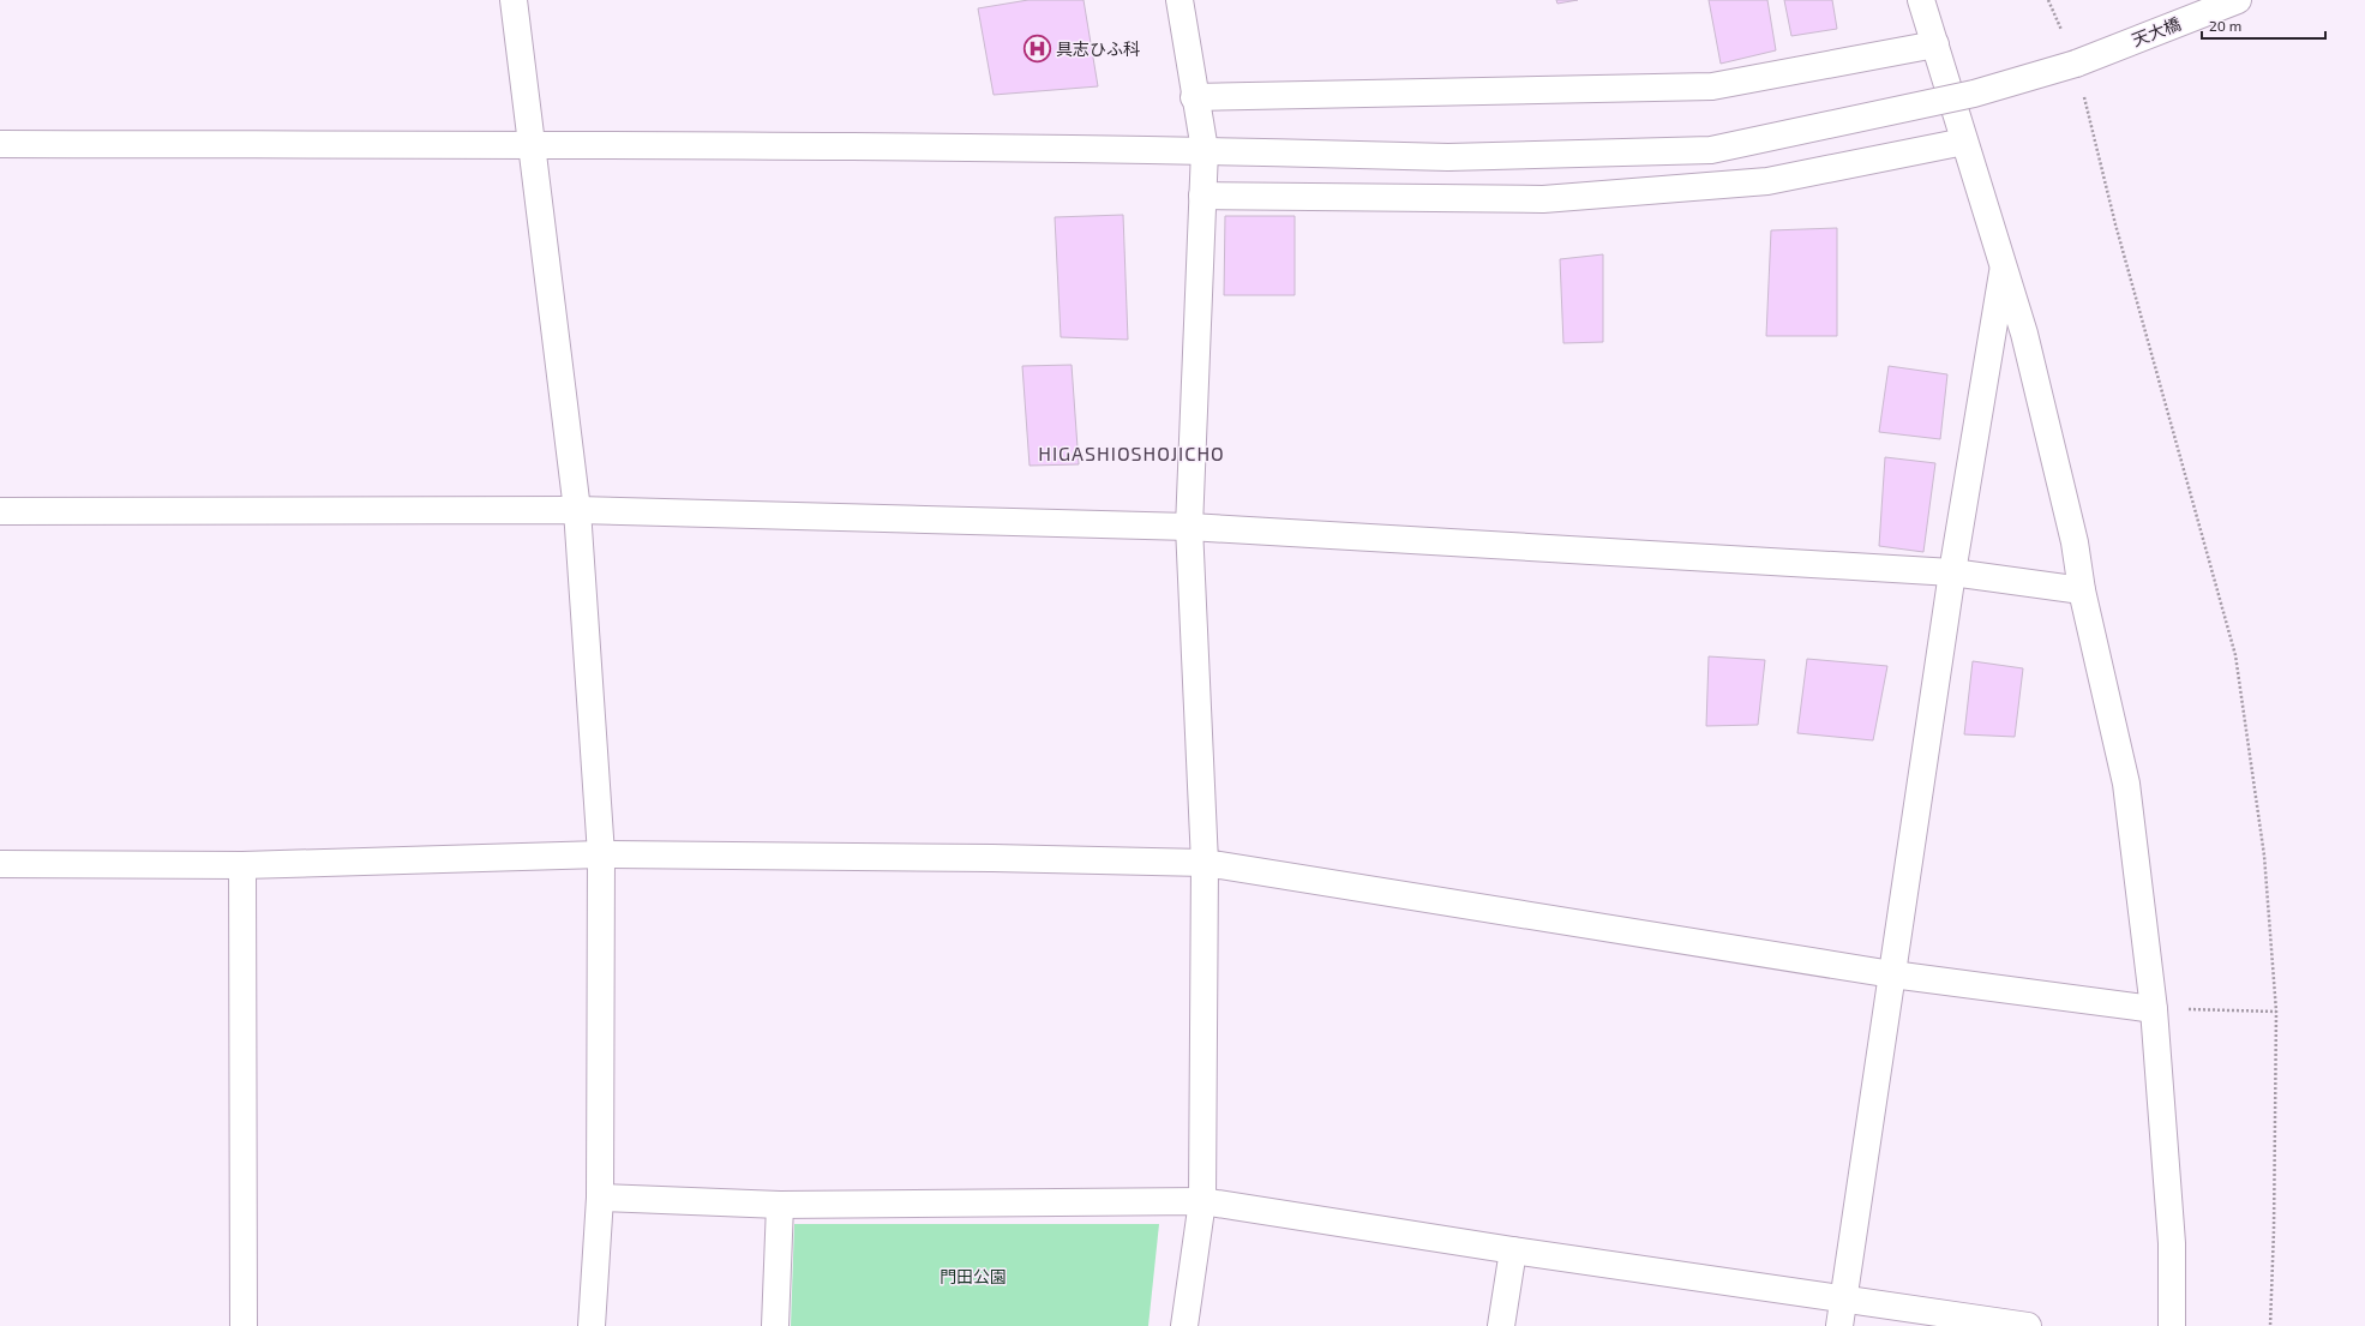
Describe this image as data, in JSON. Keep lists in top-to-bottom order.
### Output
{
  "streets": {
    "street": ["天大橋"]
  },
  "districts": ["HIGASHIOSHOJICHO"],
  "parks": ["門田公園"],
  "places": {
    "hospital": ["具志ひふ科"]
  },
  "scale_bar": "20 m"
}
